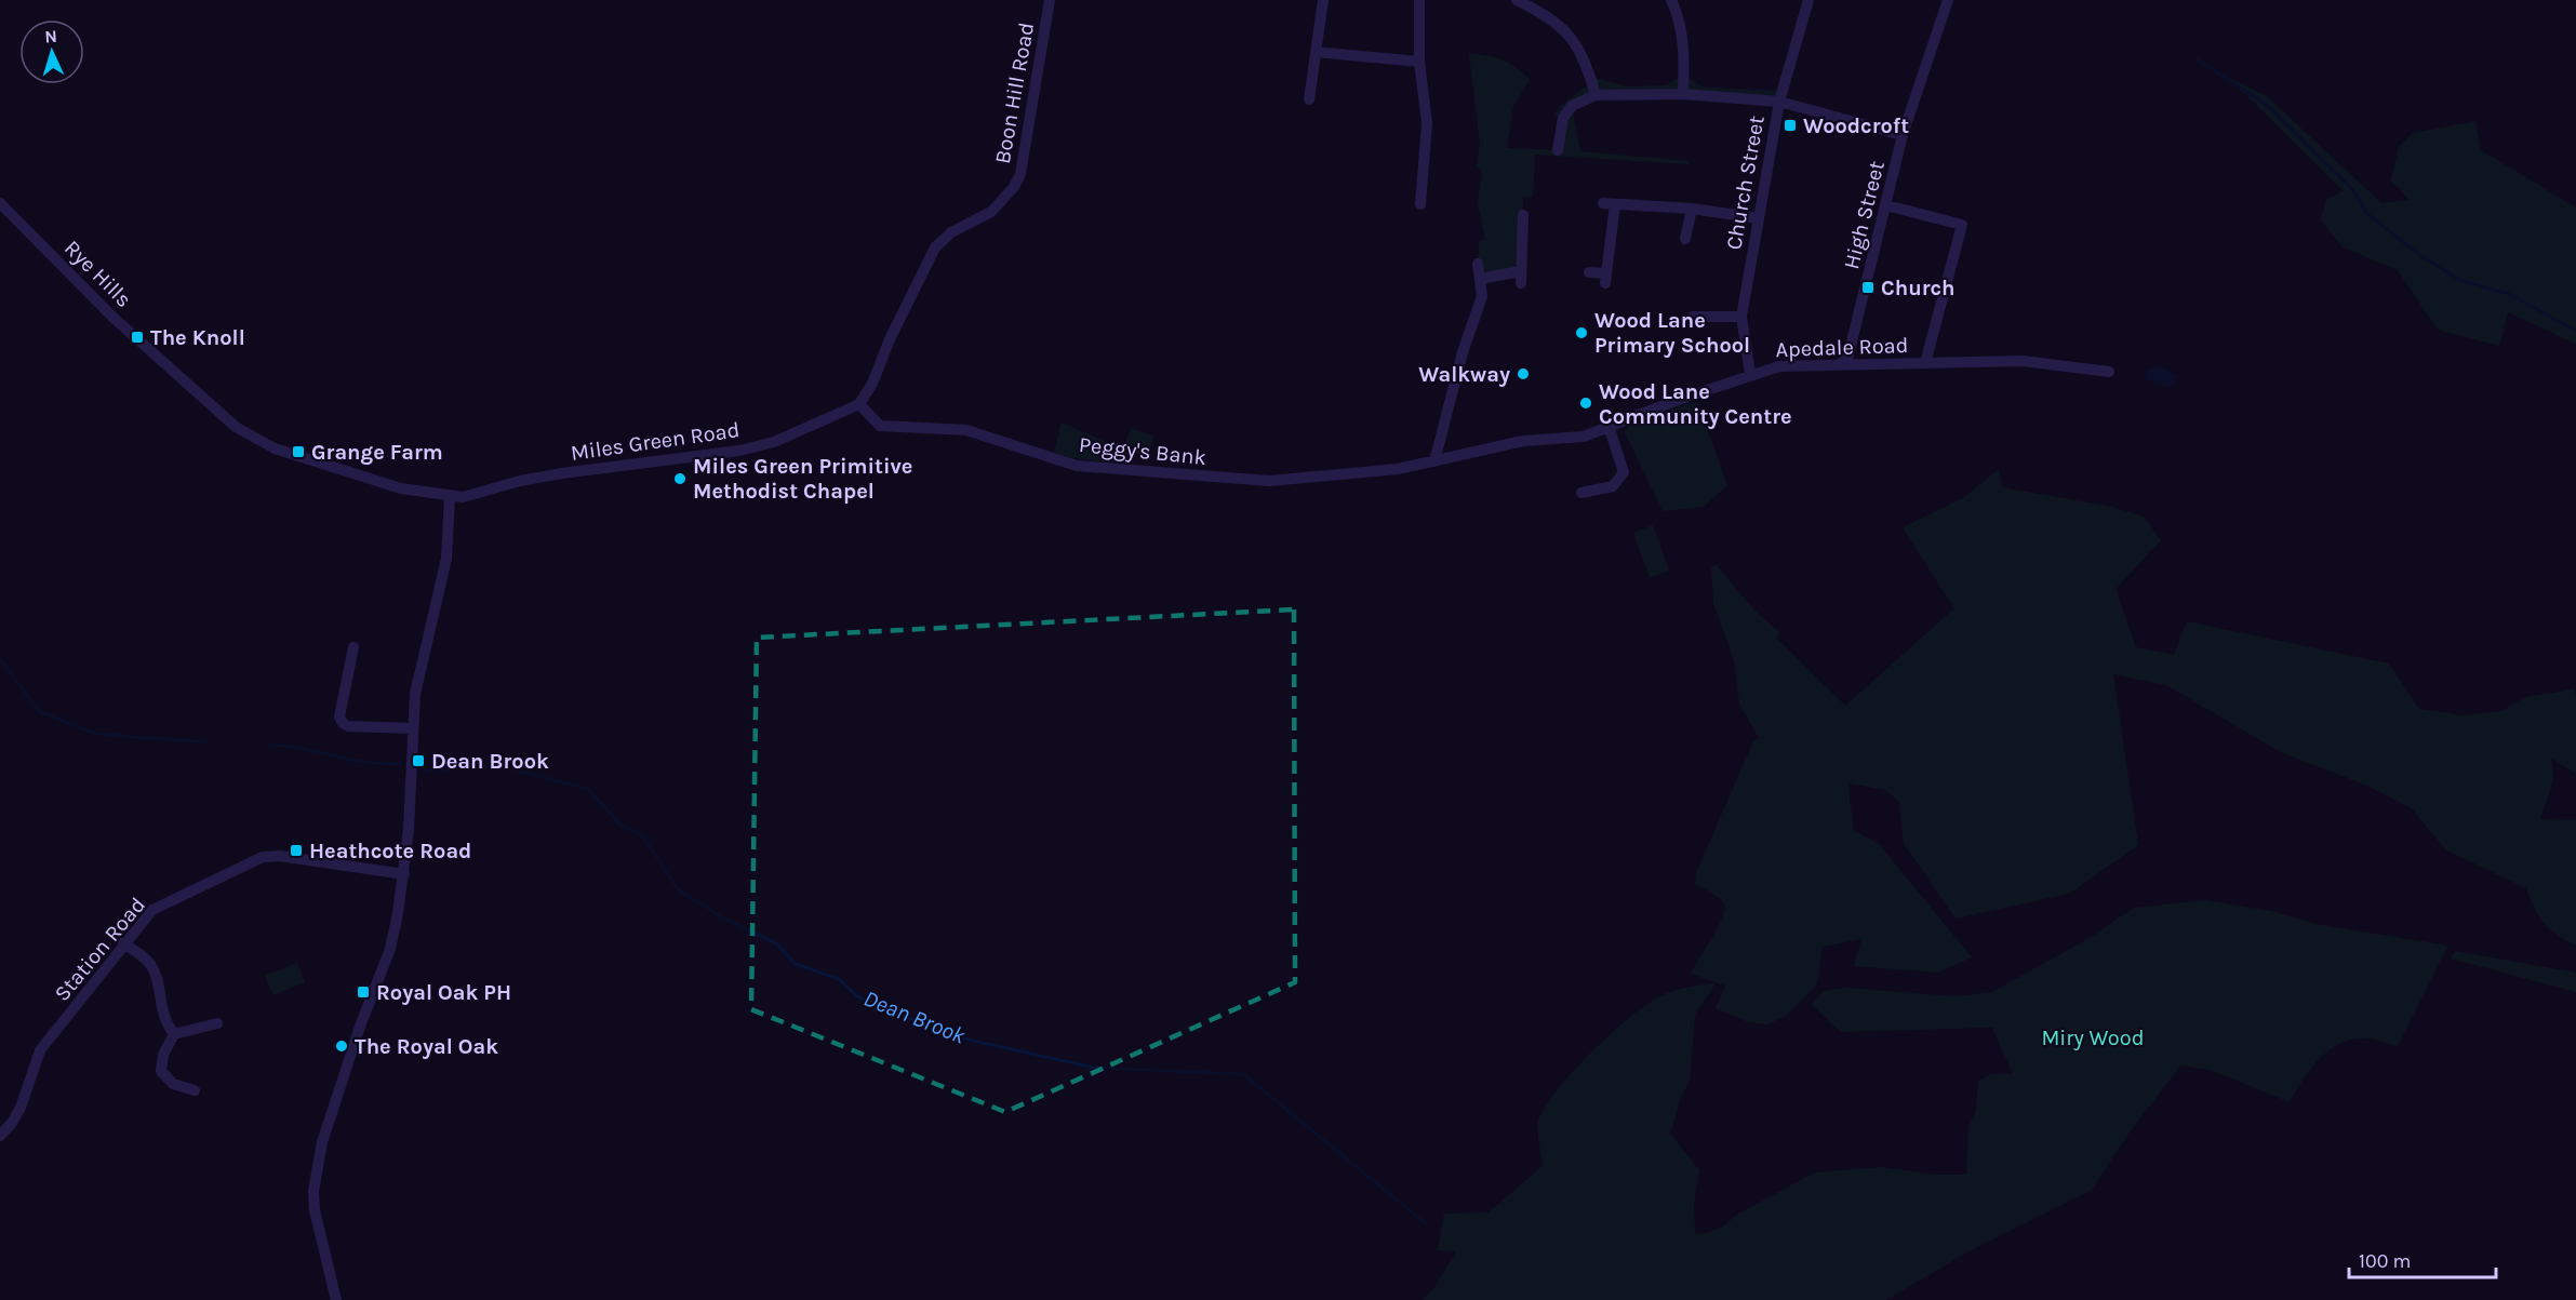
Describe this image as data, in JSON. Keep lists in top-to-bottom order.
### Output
{
  "streets": {
    "street": [
      "Boon Hill Road",
      "Church Street",
      "High Street",
      "Rye Hills",
      "Apedale Road",
      "Miles Green Road",
      "Peggy's Bank",
      "Station Road"
    ]
  },
  "crossings": [
    ["Boon Hill Road", "Miles Green Road"],
    ["Boon Hill Road", "Peggy's Bank"],
    ["Church Street", "Apedale Road"],
    ["High Street", "Apedale Road"],
    ["Rye Hills", "Miles Green Road"],
    ["Apedale Road", "Peggy's Bank"],
    ["Miles Green Road", "Peggy's Bank"]
  ],
  "water": ["Dean Brook"],
  "parks": ["Miry Wood"],
  "places": {
    "transit": [
      "Woodcroft",
      "Church",
      "The Knoll",
      "Grange Farm",
      "Dean Brook",
      "Heathcote Road",
      "Royal Oak PH"
    ],
    "other": [
      "Wood Lane Primary School",
      "Walkway",
      "Wood Lane Community Centre",
      "Miles Green Primitive Methodist Chapel",
      "The Royal Oak"
    ]
  },
  "scale_bar": "100 m",
  "north": "top"
}
